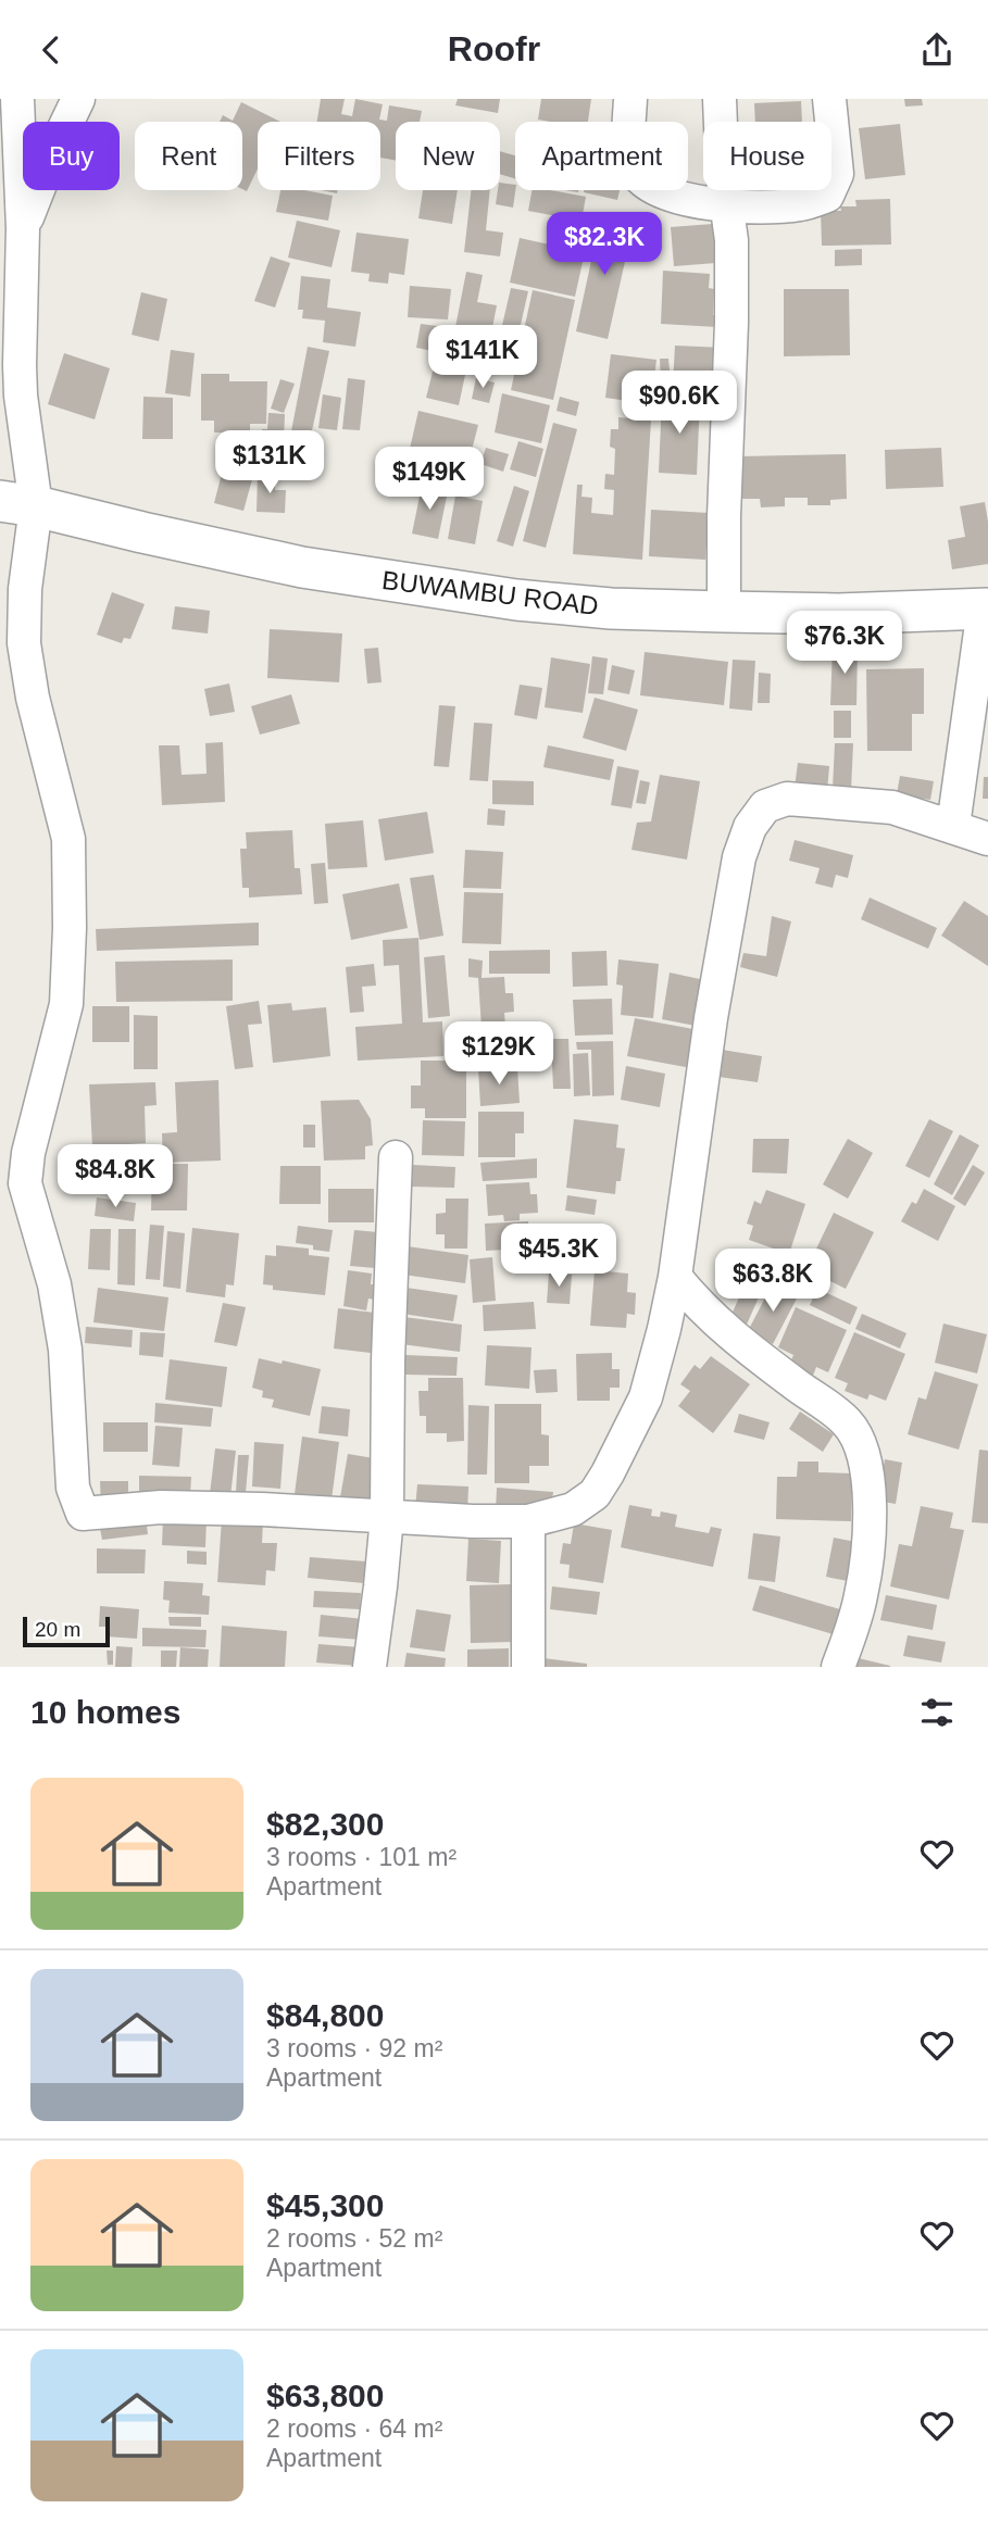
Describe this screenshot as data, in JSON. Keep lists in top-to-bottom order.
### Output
{
  "streets": {
    "street": ["BUWAMBU ROAD"]
  },
  "scale_bar": "20 m",
  "page": {
    "header": "Roofr",
    "chip": [
      "Buy",
      "Rent",
      "Filters",
      "New",
      "Apartment",
      "House"
    ],
    "price": [
      "$82.3K",
      "$141K",
      "$90.6K",
      "$131K",
      "$149K",
      "$76.3K",
      "$129K",
      "$84.8K",
      "$45.3K",
      "$63.8K"
    ],
    "scale": "20 m",
    "heading": "10 homes",
    "list": [
      {
        "name": "$82,300",
        "note": "3 rooms · 101 m² · Apartment"
      },
      {
        "name": "$84,800",
        "note": "3 rooms · 92 m² · Apartment"
      },
      {
        "name": "$45,300",
        "note": "2 rooms · 52 m² · Apartment"
      },
      {
        "name": "$63,800",
        "note": "2 rooms · 64 m² · Apartment"
      }
    ]
  }
}
